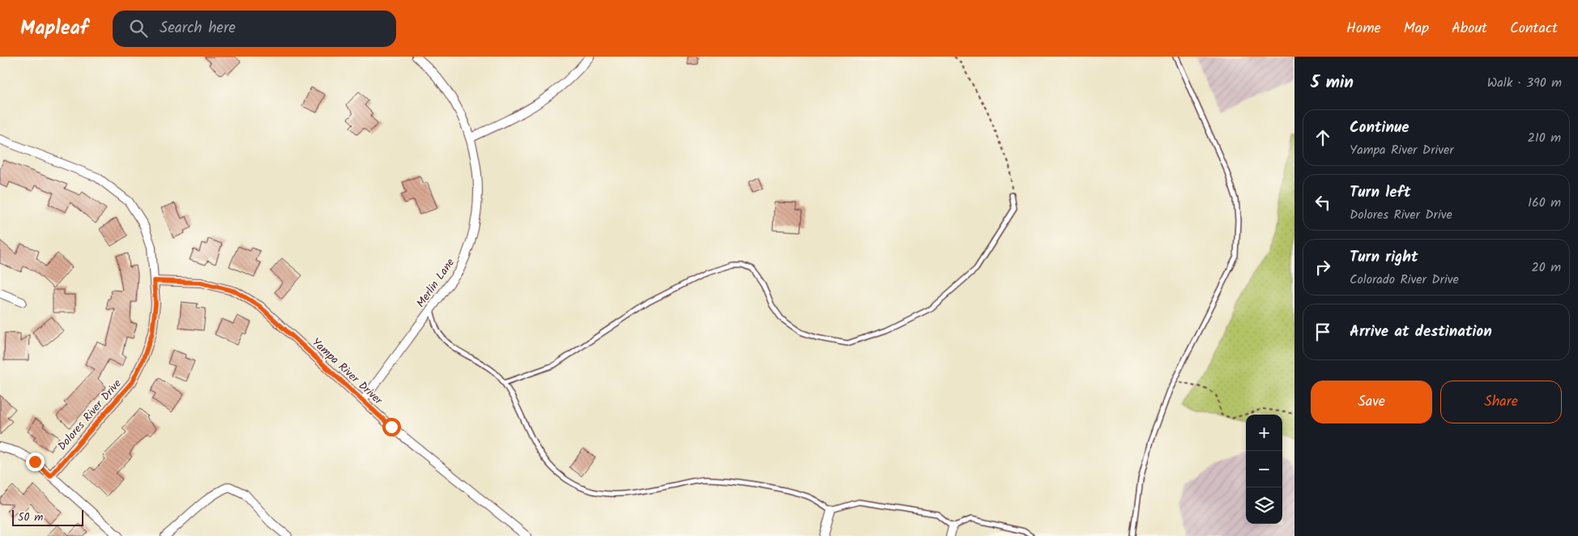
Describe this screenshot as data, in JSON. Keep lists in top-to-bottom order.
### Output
{
  "streets": {
    "street": ["Merlin Lane", "Yampa River Driver", "Dolores River Drive"]
  },
  "crossings": [
    ["Merlin Lane", "Yampa River Driver"],
    ["Yampa River Driver", "Dolores River Drive"]
  ],
  "scale_bar": "50 m",
  "page": {
    "header": "Mapleaf",
    "search": "Search here",
    "nav": [
      "Home",
      "Map",
      "About",
      "Contact"
    ],
    "heading": ["5 min", "Walk · 390 m"],
    "list": [
      ["Continue", "Yampa River Driver", "210 m"],
      ["Turn left", "Dolores River Drive", "160 m"],
      ["Turn right", "Colorado River Drive", "20 m"],
      "Arrive at destination"
    ],
    "buttons": ["Save", "Share"],
    "map_buttons": ["+", "−"],
    "scale": "50 m"
  }
}
